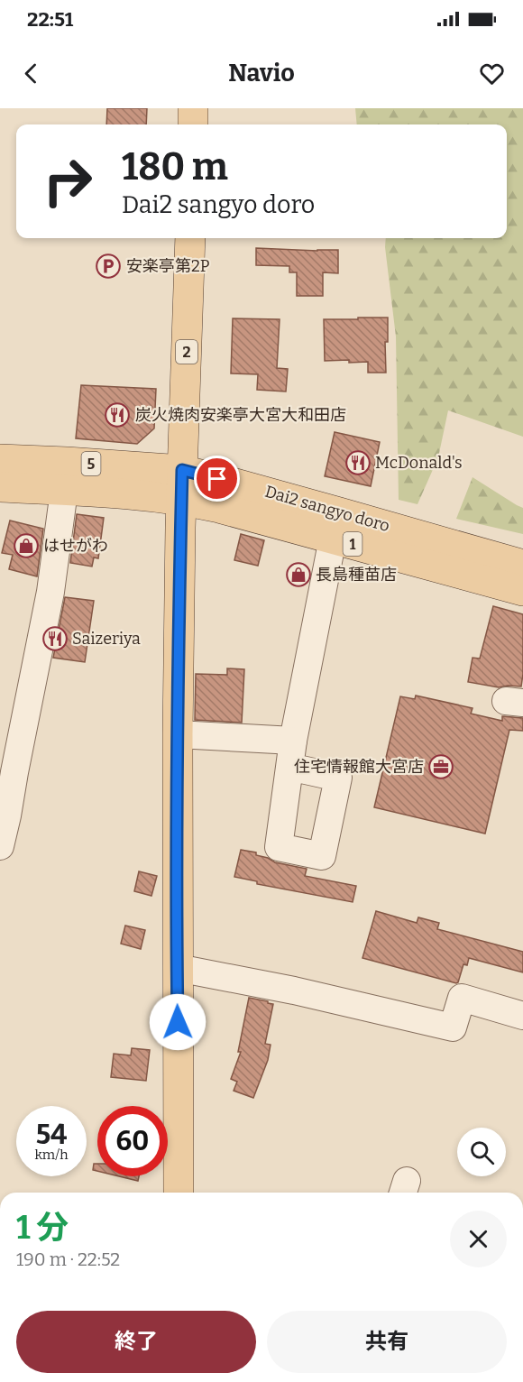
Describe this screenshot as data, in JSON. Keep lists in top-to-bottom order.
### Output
{
  "streets": {
    "main road": [
      "2",
      "5",
      "Dai2 sangyo doro",
      "1"
    ]
  },
  "crossings": [
    ["2", "Dai2 sangyo doro"]
  ],
  "places": {
    "parking": ["安楽亭第2P"],
    "restaurant": ["炭火焼肉安楽亭大宮大和田店", "McDonald's", "Saizeriya"],
    "shop": ["はせがわ", "長島種苗店"],
    "office": ["住宅情報館大宮店"]
  },
  "page": {
    "status": "22:51",
    "header": "Navio",
    "turn": ["180 m", "Dai2 sangyo doro"],
    "speed": "54 km/h",
    "limit": "60",
    "heading": ["1 分", "190 m · 22:52"],
    "buttons": ["終了", "共有"]
  }
}
